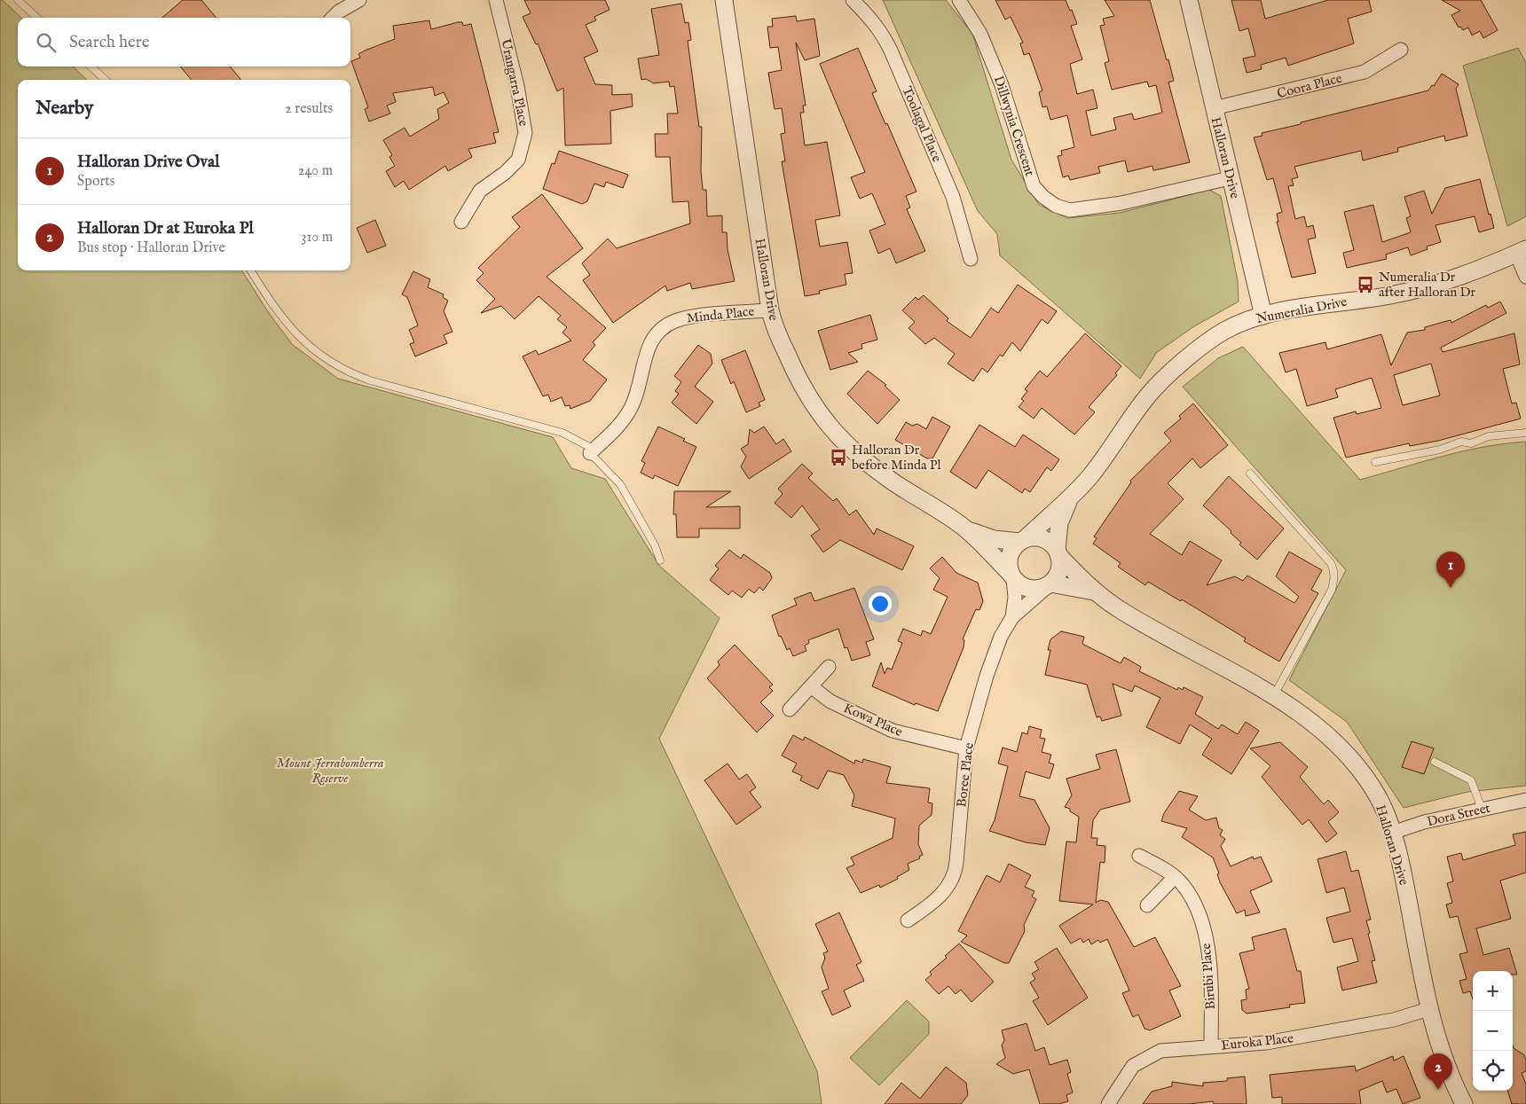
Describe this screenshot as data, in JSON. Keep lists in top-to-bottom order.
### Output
{
  "streets": {
    "street": [
      "Urangarra Place",
      "Coora Place",
      "Toolagal Place",
      "Dillwynia Crescent",
      "Halloran Drive",
      "Numeralia Drive",
      "Minda Place",
      "Kowa Place",
      "Boree Place",
      "Dora Street",
      "Birubi Place",
      "Euroka Place"
    ]
  },
  "crossings": [
    ["Coora Place", "Halloran Drive"],
    ["Dillwynia Crescent", "Halloran Drive"],
    ["Halloran Drive", "Numeralia Drive"],
    ["Halloran Drive", "Minda Place"],
    ["Halloran Drive", "Boree Place"],
    ["Halloran Drive", "Dora Street"],
    ["Halloran Drive", "Euroka Place"],
    ["Numeralia Drive", "Boree Place"],
    ["Kowa Place", "Boree Place"],
    ["Birubi Place", "Euroka Place"]
  ],
  "parks": ["Mount Jerrabomberra Reserve"],
  "places": {
    "bus stop": ["Numeralia Dr after Halloran Dr", "Halloran Dr before Minda Pl"]
  },
  "page": {
    "search": "Search here",
    "heading": ["Nearby", "2 results"],
    "list": [
      {
        "mark": "1",
        "name": "Halloran Drive Oval",
        "note": "Sports",
        "value": "240 m"
      },
      {
        "mark": "2",
        "name": "Halloran Dr at Euroka Pl",
        "note": "Bus stop · Halloran Drive",
        "value": "310 m"
      }
    ],
    "pins": ["1", "2"],
    "map_buttons": ["+", "−"]
  }
}
